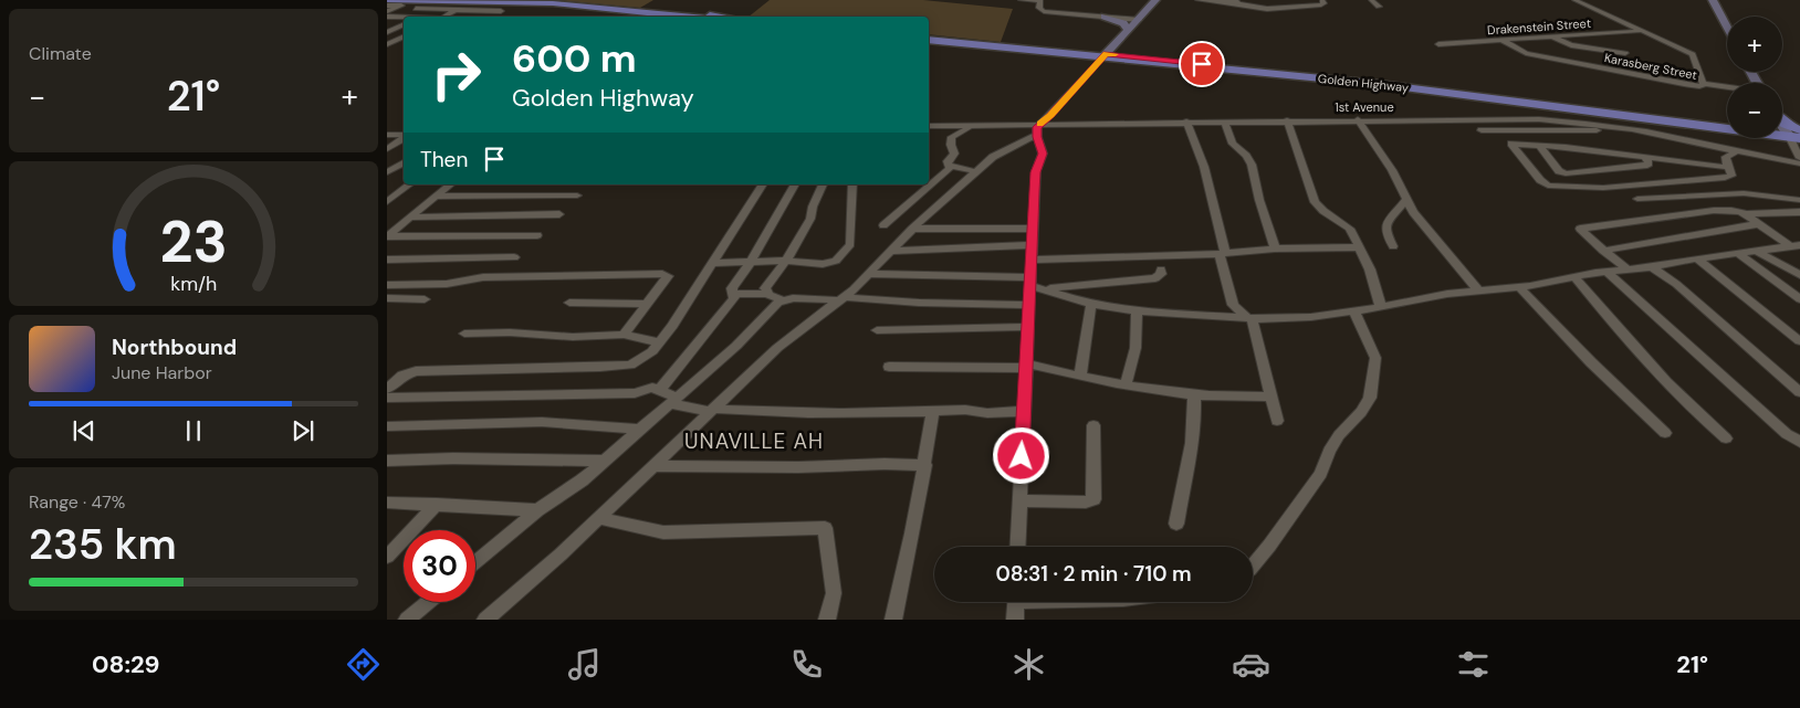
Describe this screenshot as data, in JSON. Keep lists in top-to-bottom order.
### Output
{
  "streets": {
    "main road": ["Golden Highway"],
    "street": ["Drakenstein Street", "Karasberg Street", "1st Avenue"]
  },
  "crossings": [
    ["Drakenstein Street", "Karasberg Street"]
  ],
  "districts": ["UNAVILLE AH"],
  "page": {
    "tile": [
      "Climate",
      ["Range · 47%", "235 km"]
    ],
    "map_buttons": ["+", "−"],
    "turn": ["600 m", "Golden Highway"],
    "heat": ["−", "21°", "+"],
    "then": "Then",
    "song": ["Northbound", "June Harbor"],
    "limit": "30",
    "trip": "08:31 · 2 min · 710 m",
    "tabs": ["08:29", "21°"],
    "gauge": ["23", "km/h"]
  }
}
